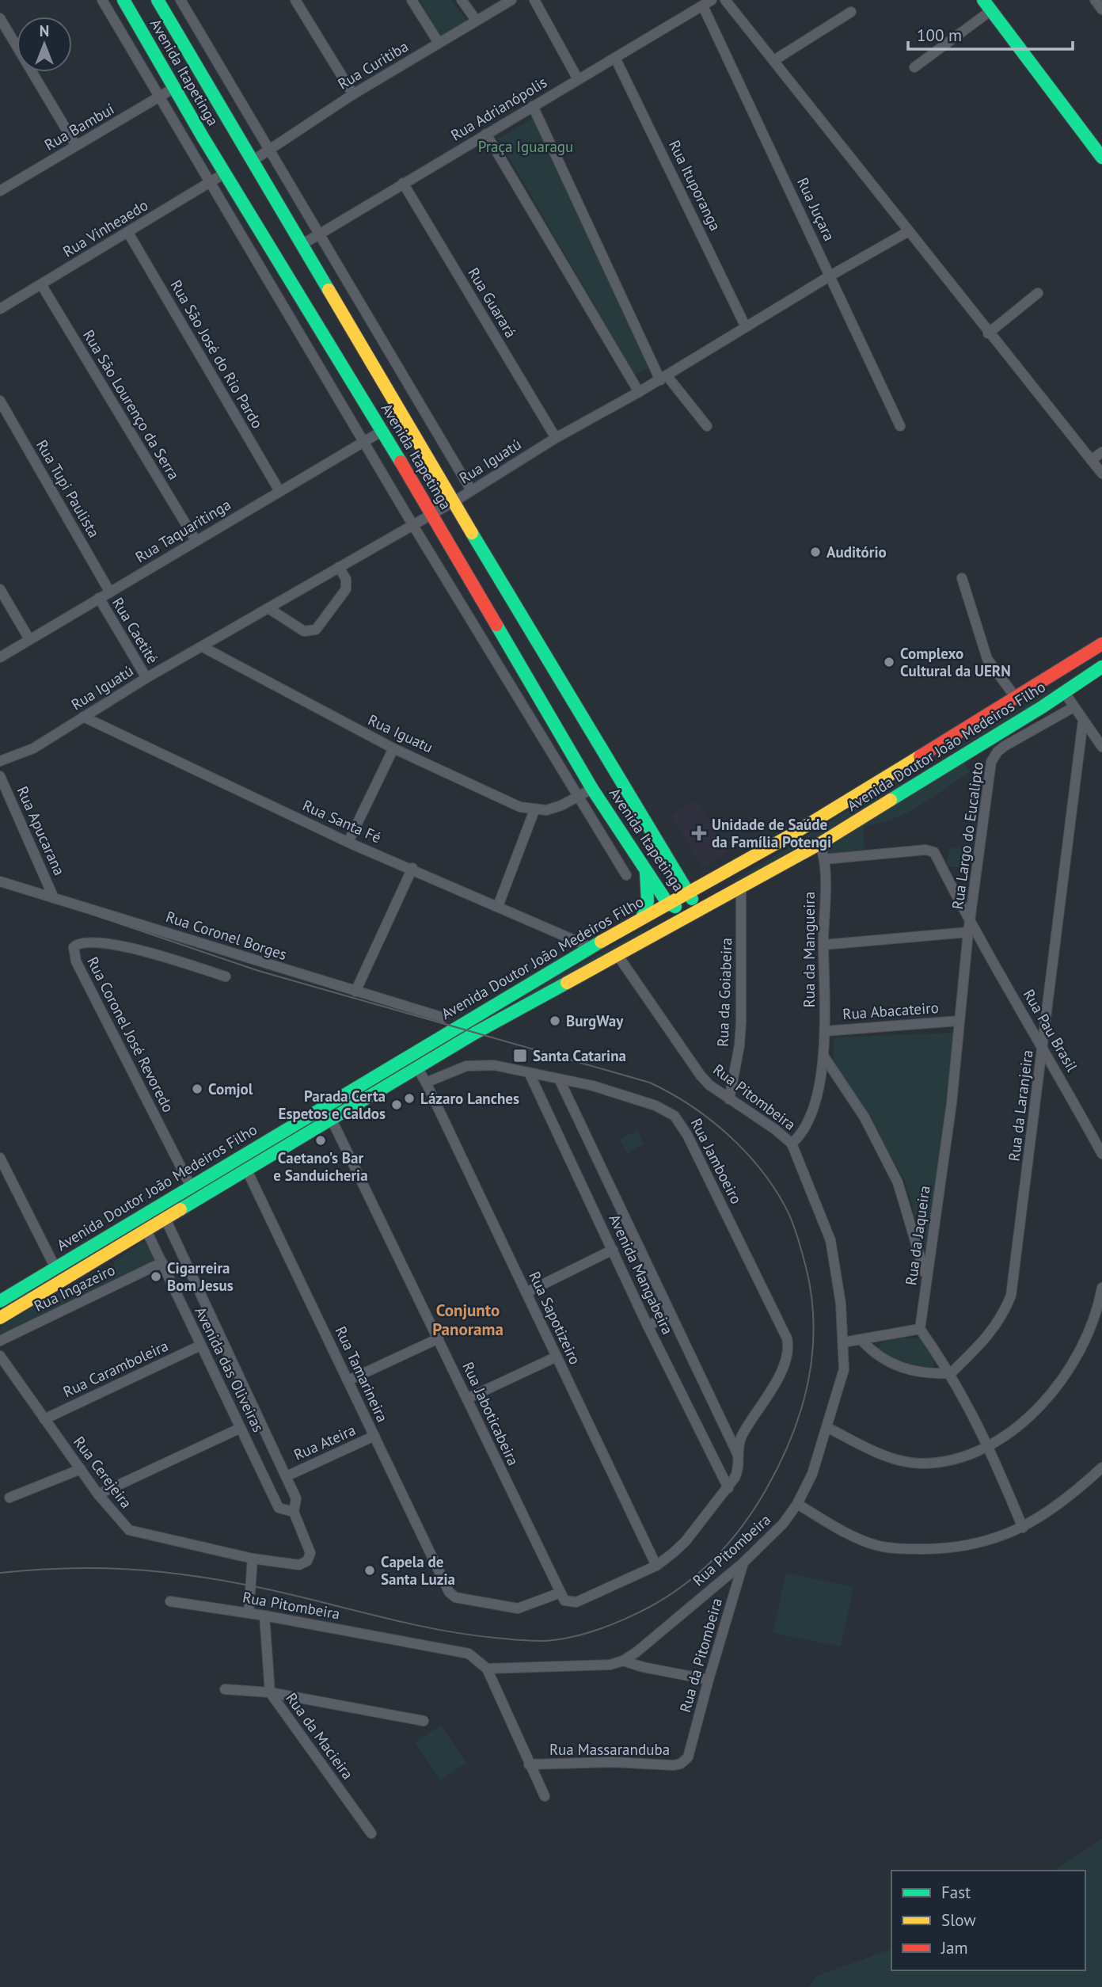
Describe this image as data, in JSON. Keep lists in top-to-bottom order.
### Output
{
  "streets": {
    "main road": ["Avenida Itapetinga", "Avenida Doutor João Medeiros Filho"],
    "street": [
      "Rua Curitiba",
      "Rua Adrianópolis",
      "Rua Bambuí",
      "Rua Ituporanga",
      "Rua Juçara",
      "Rua Vinheaedo",
      "Rua Guarará",
      "Rua São José do Rio Pardo",
      "Rua São Lourenço da Serra",
      "Rua Iguatú",
      "Rua Tupi Paulista",
      "Rua Taquaritinga",
      "Rua Caetité",
      "Rua Iguatu",
      "Rua Santa Fé",
      "Rua Apucarana",
      "Rua Largo do Eucalipto",
      "Rua Coronel Borges",
      "Rua da Mangueira",
      "Rua da Goiabeira",
      "Rua Abacateiro",
      "Rua Pau Brasil",
      "Rua Coronel José Revoredo",
      "Rua Pitombeira",
      "Rua da Laranjeira",
      "Rua Jamboeiro",
      "Rua da Jaqueira",
      "Avenida Mangabeira",
      "Rua Ingazeiro",
      "Rua Sapotizeiro",
      "Rua Caramboleira",
      "Avenida das Oliveiras",
      "Rua Tamarineira",
      "Rua Jaboticabeira",
      "Rua Ateira",
      "Rua Cerejeira",
      "Rua da Pitombeira",
      "Rua da Macieira",
      "Rua Massaranduba"
    ]
  },
  "crossings": [
    ["Rua Curitiba", "Avenida Itapetinga"],
    ["Avenida Itapetinga", "Rua Adrianópolis"],
    ["Avenida Itapetinga", "Rua Bambuí"],
    ["Avenida Itapetinga", "Rua Vinheaedo"],
    ["Avenida Itapetinga", "Rua Iguatú"],
    ["Avenida Itapetinga", "Rua Taquaritinga"],
    ["Avenida Itapetinga", "Rua Iguatu"],
    ["Avenida Itapetinga", "Avenida Doutor João Medeiros Filho"],
    ["Avenida Itapetinga", "Rua Santa Fé"],
    ["Rua Adrianópolis", "Rua Ituporanga"],
    ["Rua Adrianópolis", "Rua Juçara"],
    ["Rua Adrianópolis", "Rua Guarará"],
    ["Rua Ituporanga", "Rua Iguatú"],
    ["Rua Juçara", "Rua Iguatú"],
    ["Rua Vinheaedo", "Rua São José do Rio Pardo"],
    ["Rua Vinheaedo", "Rua São Lourenço da Serra"],
    ["Rua Guarará", "Rua Iguatú"],
    ["Rua São José do Rio Pardo", "Rua Taquaritinga"],
    ["Rua São Lourenço da Serra", "Rua Taquaritinga"],
    ["Rua Iguatú", "Rua Caetité"],
    ["Rua Iguatú", "Rua Iguatu"],
    ["Rua Iguatú", "Rua Santa Fé"],
    ["Rua Tupi Paulista", "Rua Taquaritinga"],
    ["Rua Taquaritinga", "Rua Caetité"],
    ["Rua Iguatu", "Avenida Doutor João Medeiros Filho"],
    ["Rua Iguatu", "Rua Santa Fé"],
    ["Avenida Doutor João Medeiros Filho", "Rua Santa Fé"],
    ["Avenida Doutor João Medeiros Filho", "Rua da Mangueira"],
    ["Avenida Doutor João Medeiros Filho", "Rua da Goiabeira"],
    ["Avenida Doutor João Medeiros Filho", "Rua Coronel José Revoredo"],
    ["Avenida Doutor João Medeiros Filho", "Rua Pitombeira"],
    ["Avenida Doutor João Medeiros Filho", "Avenida das Oliveiras"],
    ["Avenida Doutor João Medeiros Filho", "Rua Tamarineira"],
    ["Avenida Doutor João Medeiros Filho", "Rua Jaboticabeira"],
    ["Rua Apucarana", "Rua Coronel Borges"],
    ["Rua Largo do Eucalipto", "Rua da Mangueira"],
    ["Rua Largo do Eucalipto", "Rua Pau Brasil"],
    ["Rua Largo do Eucalipto", "Rua da Jaqueira"],
    ["Rua da Mangueira", "Rua Abacateiro"],
    ["Rua da Mangueira", "Rua Pitombeira"],
    ["Rua da Goiabeira", "Rua Pitombeira"],
    ["Rua Abacateiro", "Rua da Jaqueira"],
    ["Rua Pau Brasil", "Rua da Laranjeira"],
    ["Rua Pau Brasil", "Rua da Jaqueira"],
    ["Rua Pitombeira", "Rua da Pitombeira"],
    ["Rua Pitombeira", "Rua da Macieira"],
    ["Rua Jamboeiro", "Avenida Mangabeira"],
    ["Rua Jamboeiro", "Rua Sapotizeiro"],
    ["Rua Ingazeiro", "Avenida das Oliveiras"],
    ["Rua Caramboleira", "Avenida das Oliveiras"],
    ["Rua Caramboleira", "Rua Cerejeira"],
    ["Avenida das Oliveiras", "Rua Ateira"],
    ["Avenida das Oliveiras", "Rua Cerejeira"],
    ["Rua Tamarineira", "Rua Jaboticabeira"],
    ["Rua Tamarineira", "Rua Ateira"],
    ["Rua da Pitombeira", "Rua Massaranduba"]
  ],
  "districts": ["Conjunto Panorama"],
  "parks": ["Praça Iguaragu"],
  "places": {
    "other": [
      "Auditório",
      "Complexo Cultural da UERN",
      "BurgWay",
      "Comjol",
      "Lázaro Lanches",
      "Parada Certa Espetos e Caldos",
      "Caetano's Bar e Sanduicheria",
      "Cigarreira Bom Jesus",
      "Capela de Santa Luzia"
    ],
    "health": ["Unidade de Saúde da Família Potengi"],
    "transit": ["Santa Catarina"]
  },
  "legend": ["Fast", "Slow", "Jam"],
  "scale_bar": "100 m",
  "north": "top"
}
